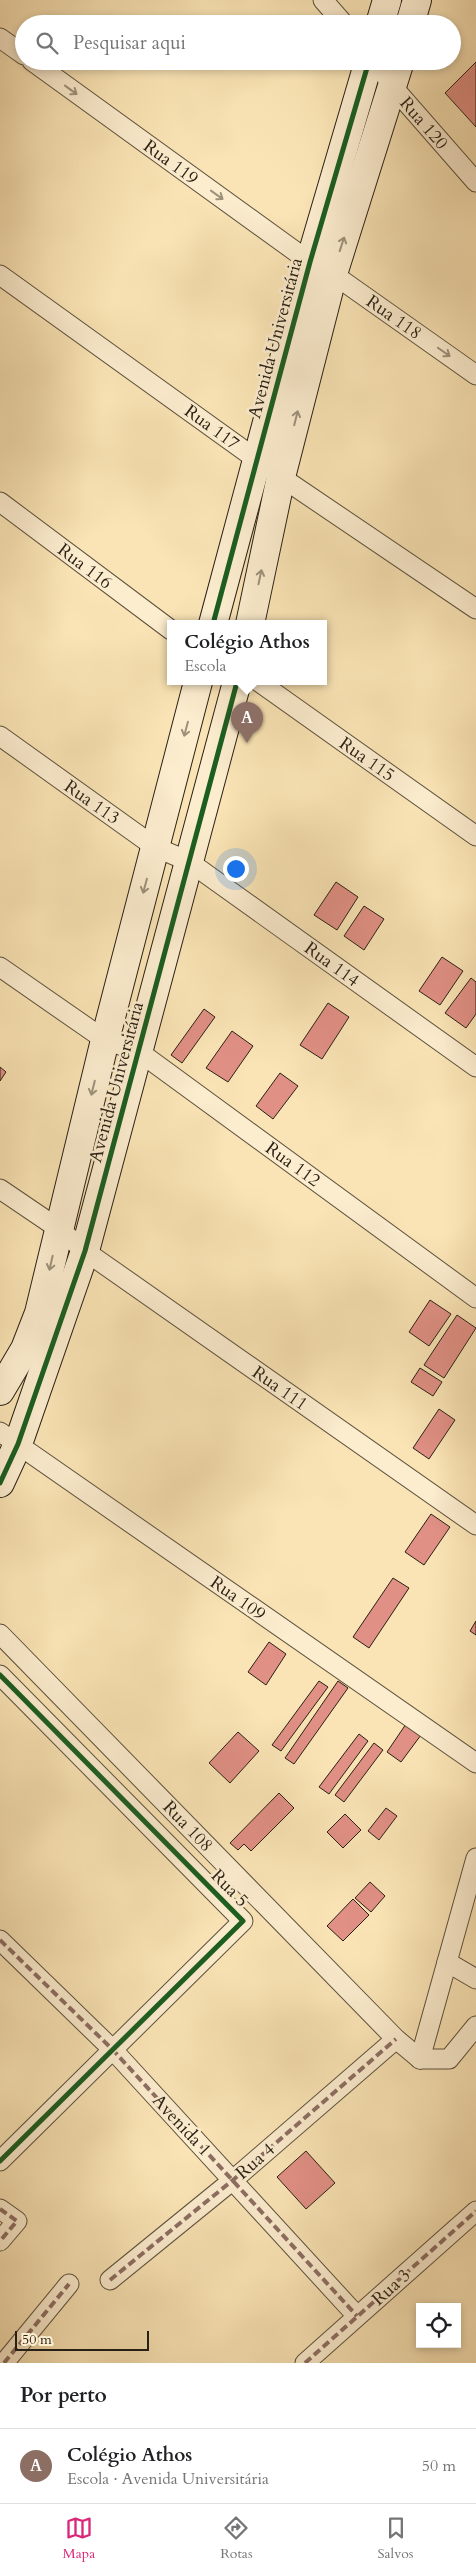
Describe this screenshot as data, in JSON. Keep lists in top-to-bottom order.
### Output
{
  "streets": {
    "street": [
      "Rua 120",
      "Rua 119",
      "Rua 118",
      "Avenida Universitária",
      "Rua 117",
      "Rua 116",
      "Rua 115",
      "Rua 113",
      "Rua 114",
      "Rua 112",
      "Rua 111",
      "Rua 109",
      "Rua 108",
      "Rua 5",
      "Avenida 1",
      "Rua 4",
      "Rua 3"
    ]
  },
  "crossings": [
    ["Rua 120", "Avenida Universitária"],
    ["Rua 119", "Rua 118"],
    ["Rua 119", "Avenida Universitária"],
    ["Rua 118", "Avenida Universitária"],
    ["Avenida Universitária", "Rua 117"],
    ["Avenida Universitária", "Rua 113"],
    ["Avenida Universitária", "Rua 114"],
    ["Avenida Universitária", "Rua 112"],
    ["Avenida Universitária", "Rua 111"],
    ["Avenida Universitária", "Rua 109"],
    ["Rua 113", "Rua 114"],
    ["Rua 108", "Rua 4"],
    ["Rua 5", "Avenida 1"],
    ["Avenida 1", "Rua 4"],
    ["Avenida 1", "Rua 3"]
  ],
  "one_way": ["Rua 119", "Rua 118"],
  "scale_bar": "50 m",
  "page": {
    "search": "Pesquisar aqui",
    "popup": ["Colégio Athos", "Escola"],
    "pins": "A",
    "scale": "50 m",
    "heading": "Por perto",
    "list": [
      {
        "mark": "A",
        "name": "Colégio Athos",
        "note": "Escola · Avenida Universitária",
        "value": "50 m"
      }
    ],
    "nav": ["Mapa", "Rotas", "Salvos"]
  }
}
